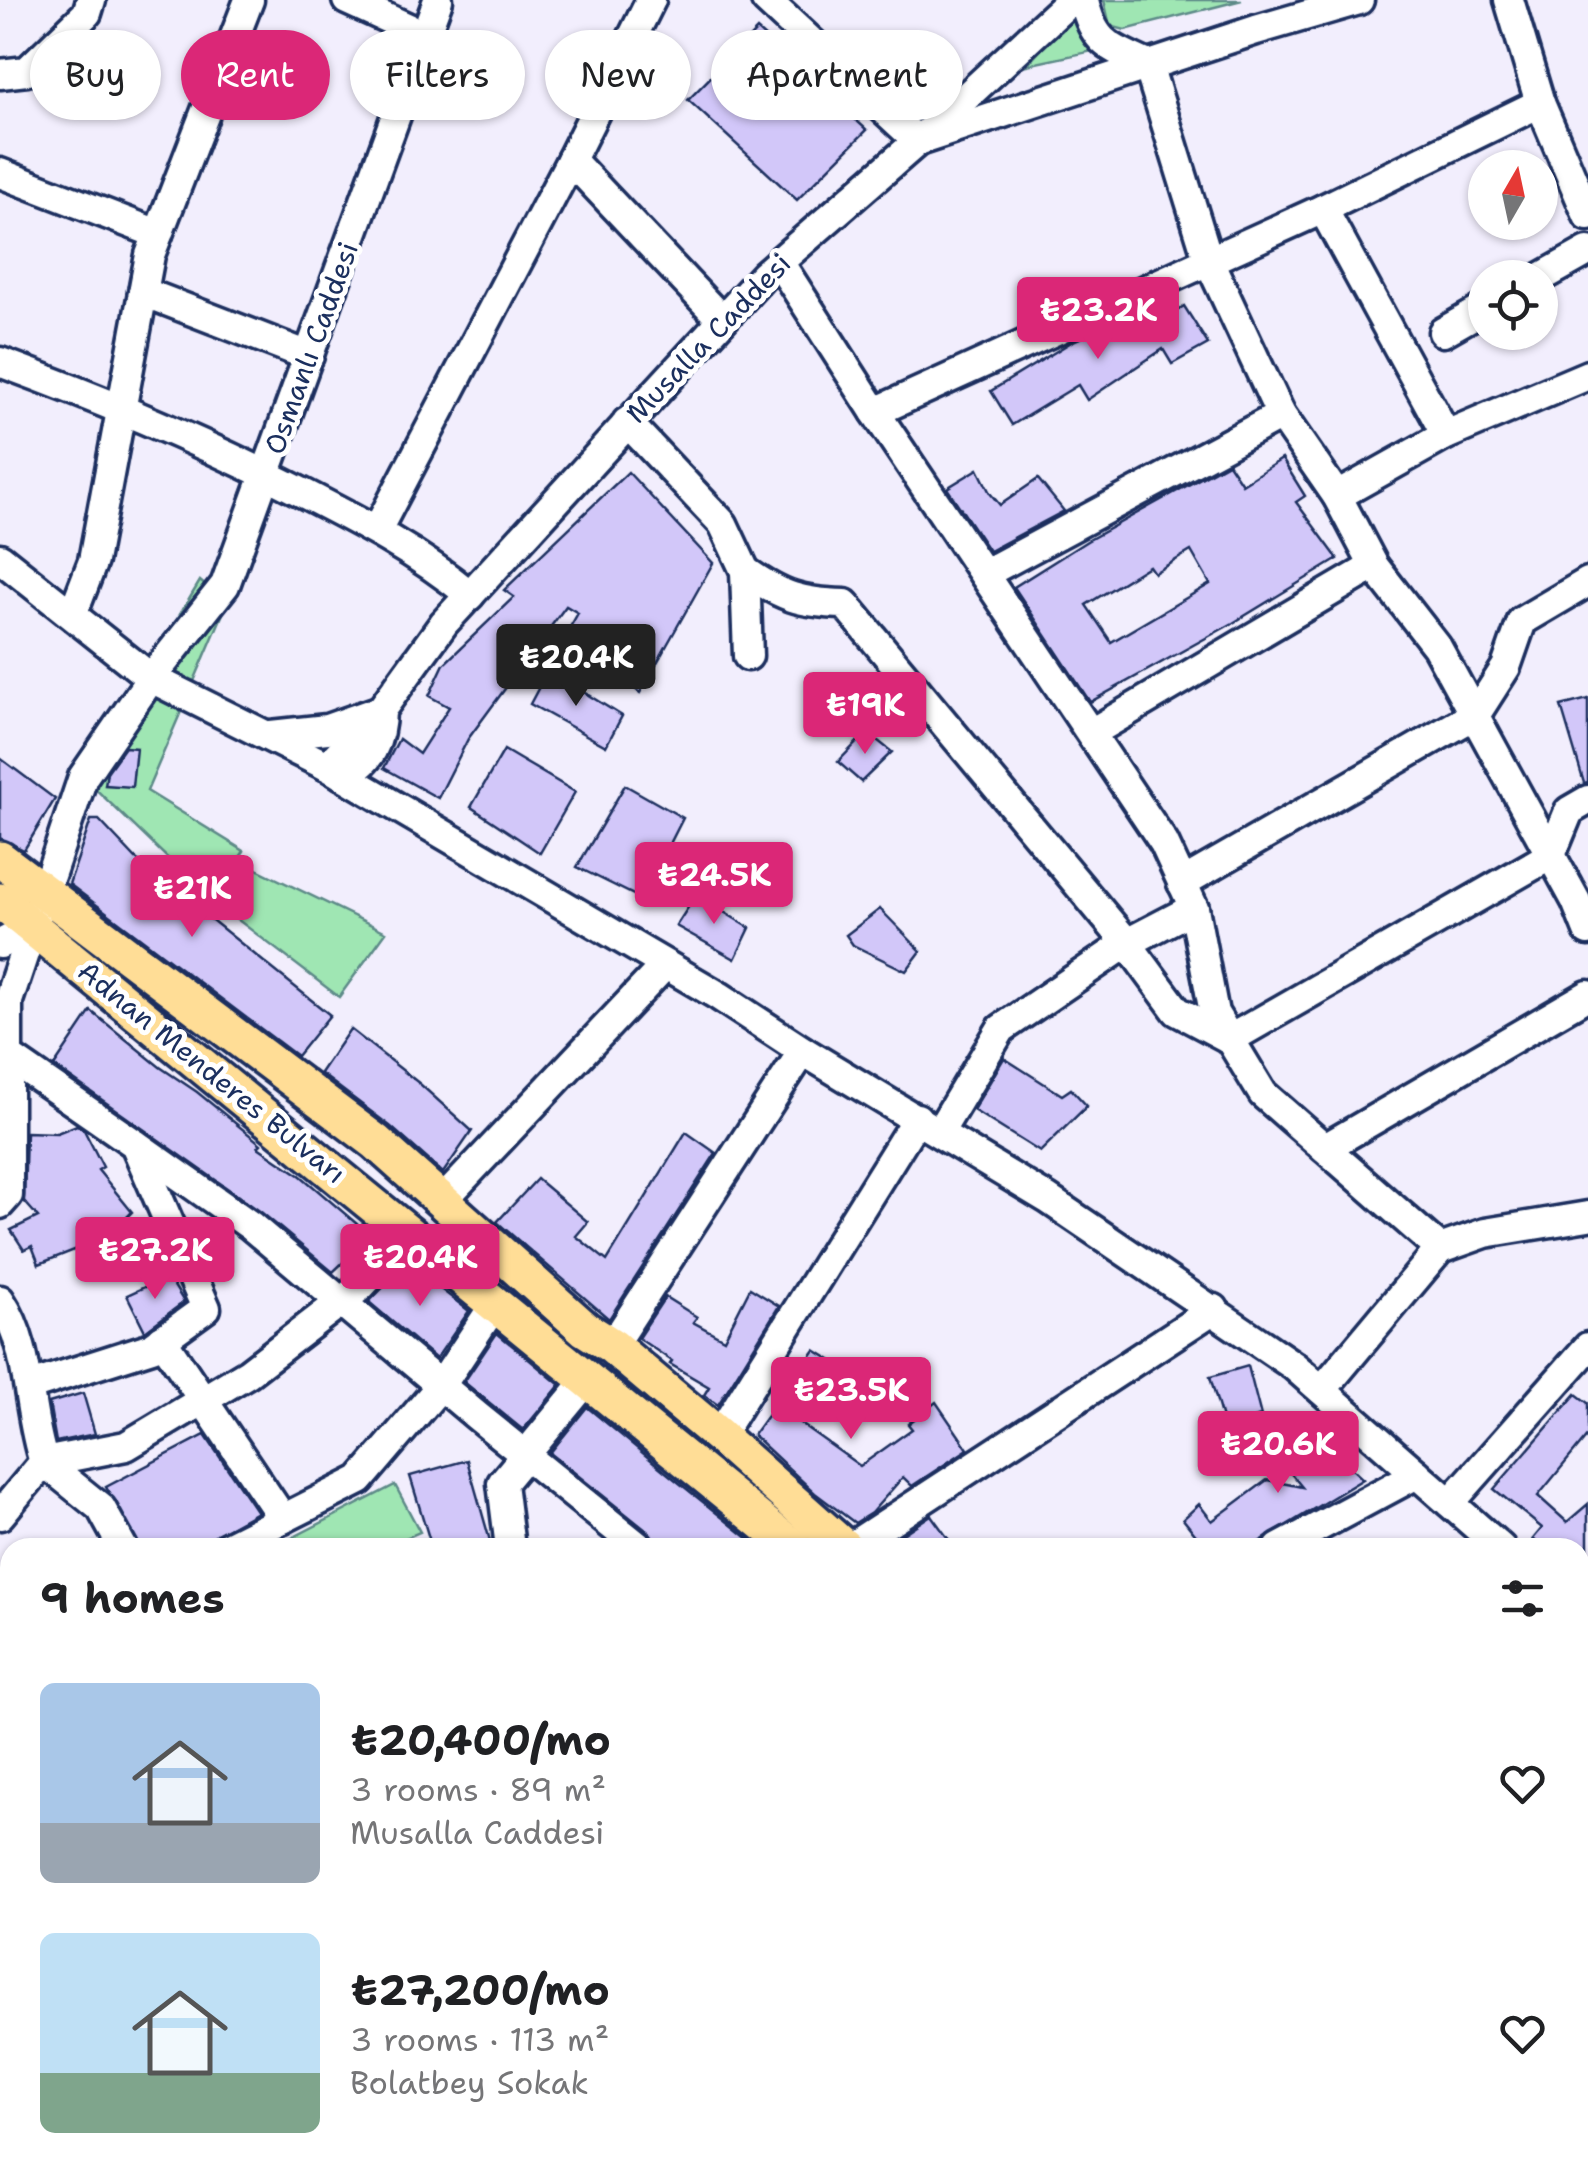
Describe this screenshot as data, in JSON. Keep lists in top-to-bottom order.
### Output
{
  "streets": {
    "main road": ["Adnan Menderes Bulvarı"],
    "street": ["Musalla Caddesi", "Osmanlı Caddesi"]
  },
  "crossings": [
    ["Osmanlı Caddesi", "Adnan Menderes Bulvarı"]
  ],
  "north": "top",
  "page": {
    "chip": [
      "Buy",
      "Rent",
      "Filters",
      "New",
      "Apartment"
    ],
    "price": [
      "₺23.2K",
      "₺20.4K",
      "₺19K",
      "₺24.5K",
      "₺21K",
      "₺27.2K",
      "₺20.4K",
      "₺23.5K",
      "₺20.6K"
    ],
    "heading": "9 homes",
    "list": [
      {
        "name": "₺20,400/mo",
        "note": "3 rooms · 89 m² · Musalla Caddesi"
      },
      {
        "name": "₺27,200/mo",
        "note": "3 rooms · 113 m² · Bolatbey Sokak"
      }
    ]
  }
}
